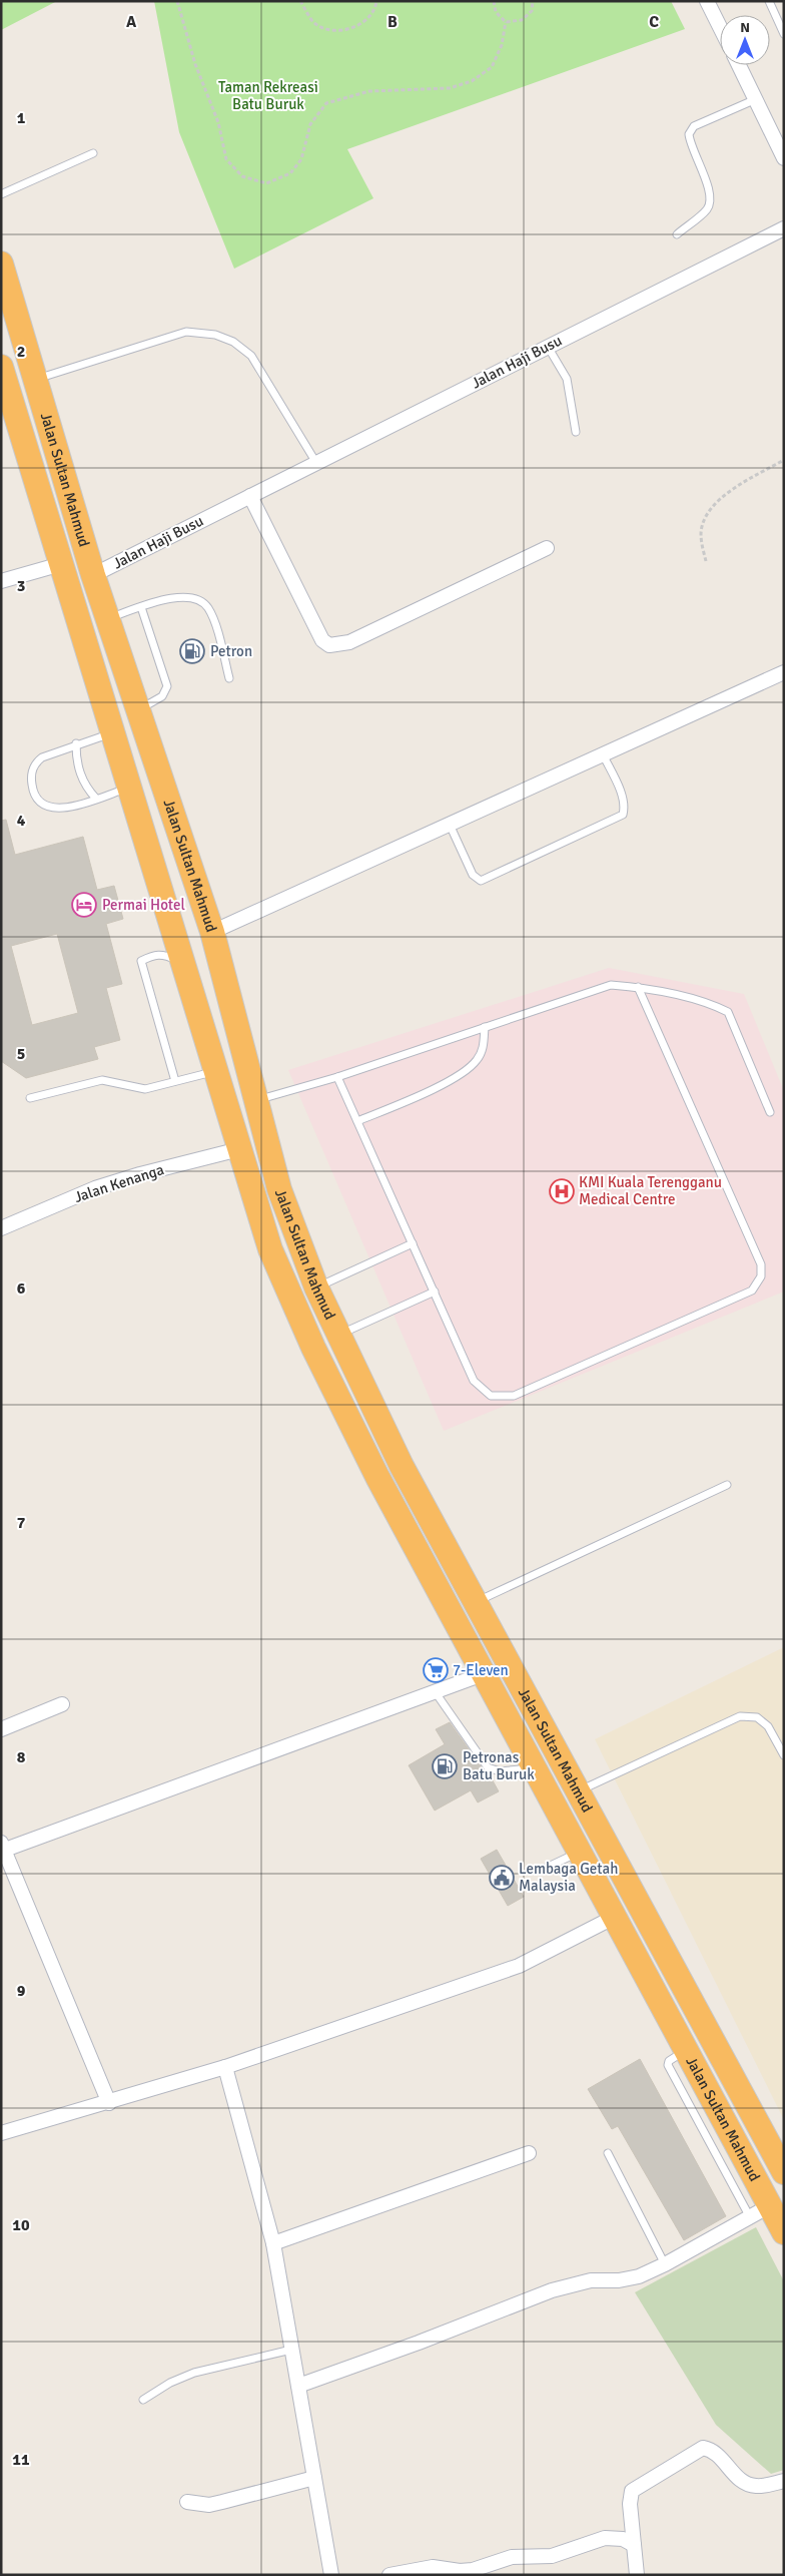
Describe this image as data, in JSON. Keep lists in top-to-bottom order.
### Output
{
  "streets": {
    "highway": ["Jalan Sultan Mahmud"],
    "street": ["Jalan Haji Busu", "Jalan Kenanga"]
  },
  "crossings": [
    ["Jalan Haji Busu", "Jalan Sultan Mahmud"],
    ["Jalan Sultan Mahmud", "Jalan Kenanga"]
  ],
  "parks": ["Taman Rekreasi Batu Buruk"],
  "places": {
    "fuel station": ["Petron", "Petronas Batu Buruk"],
    "hotel": ["Permai Hotel"],
    "hospital": ["KMI Kuala Terengganu Medical Centre"],
    "supermarket": ["7-Eleven"],
    "public building": ["Lembaga Getah Malaysia"]
  },
  "north": "top",
  "grid": {
    "columns": ["A", "B", "C"],
    "rows": [
      "1",
      "2",
      "3",
      "4",
      "5",
      "6",
      "7",
      "8",
      "9",
      "10",
      "11"
    ]
  }
}
